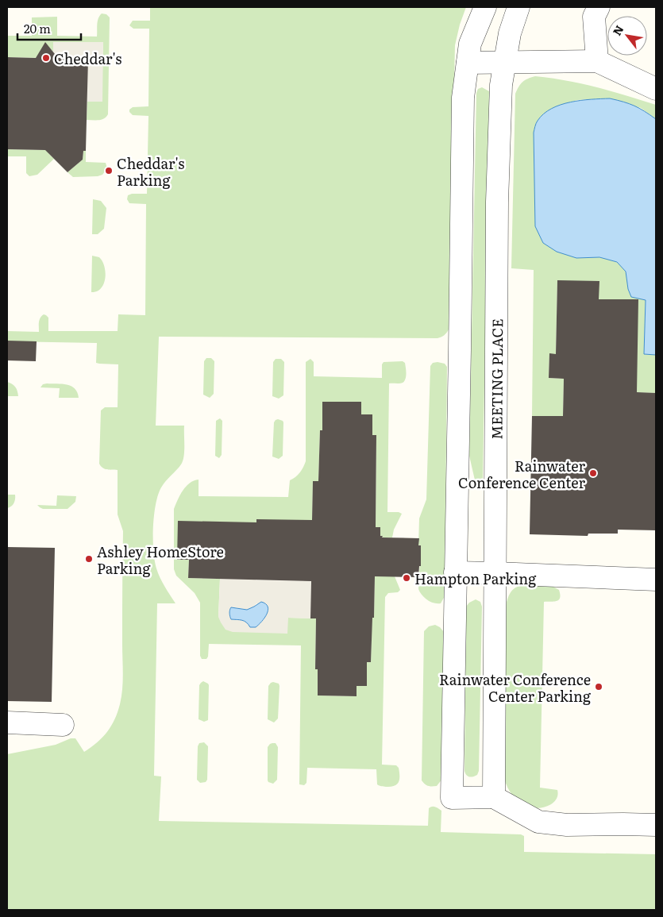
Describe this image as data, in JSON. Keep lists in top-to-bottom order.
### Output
{
  "streets": {
    "street": ["MEETING PLACE"]
  },
  "places": [
    "Cheddar's",
    "Cheddar's Parking",
    "Rainwater Conference Center",
    "Ashley HomeStore Parking",
    "Hampton Parking",
    "Rainwater Conference Center Parking"
  ],
  "scale_bar": "20 m",
  "north": "top left"
}
